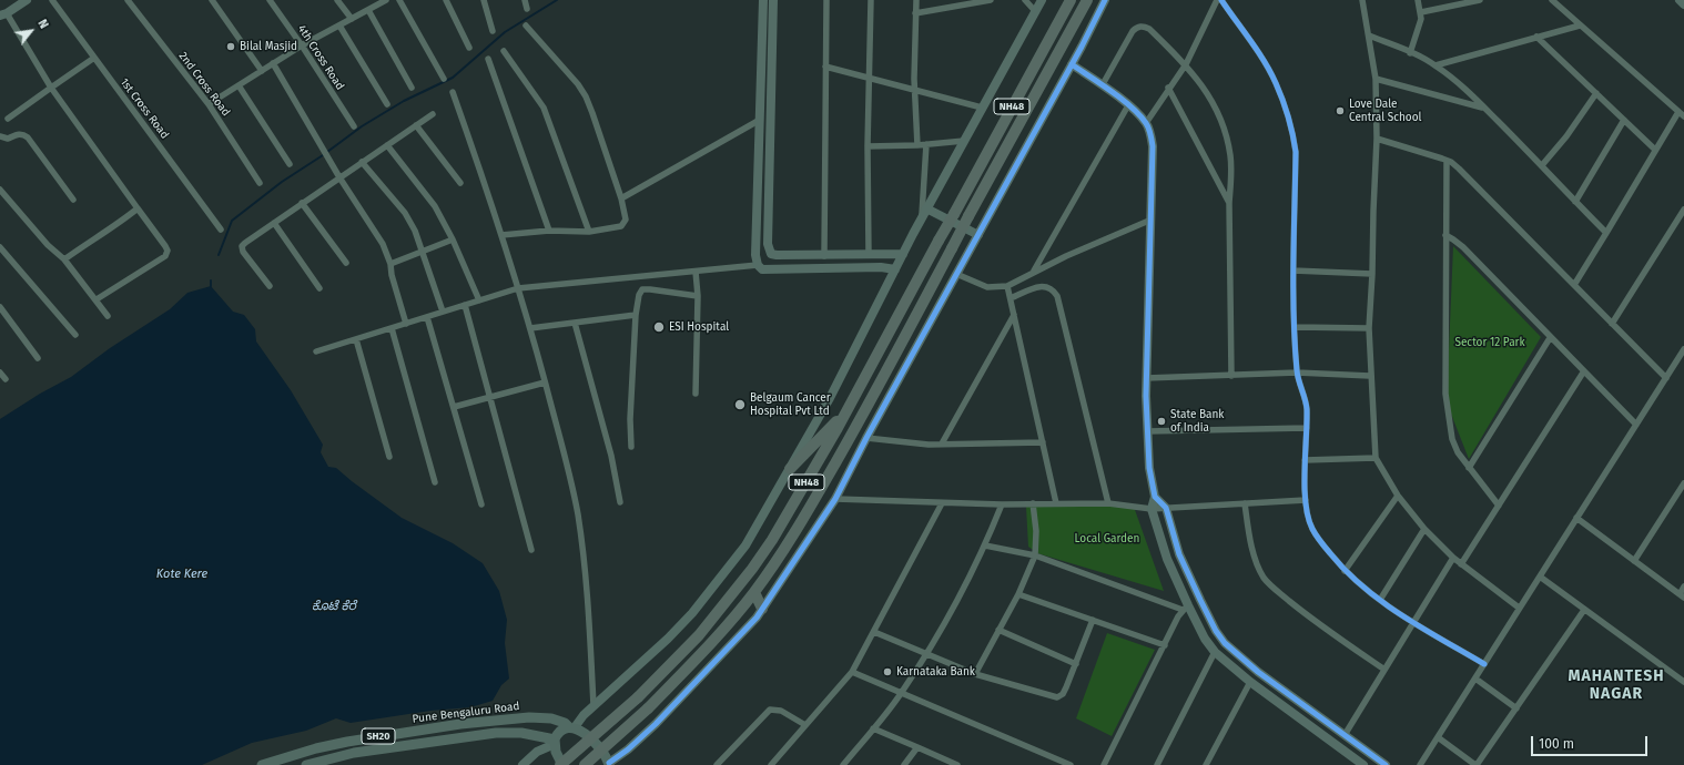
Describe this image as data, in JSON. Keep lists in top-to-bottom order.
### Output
{
  "streets": {
    "highway": ["NH48"],
    "main road": ["Pune Bengaluru Road", "SH20"],
    "street": ["4th Cross Road", "2nd Cross Road", "1st Cross Road"]
  },
  "districts": ["MAHANTESH NAGAR"],
  "water": ["Kote Kere", "ಕೊಟೆ ಕೆರೆ"],
  "parks": ["Sector 12 Park", "Local Garden"],
  "places": [
    "Bilal Masjid",
    "Love Dale Central School",
    "ESI Hospital",
    "Belgaum Cancer Hospital Pvt Ltd",
    "State Bank of India",
    "Karnataka Bank"
  ],
  "scale_bar": "100 m",
  "north": "top right"
}
